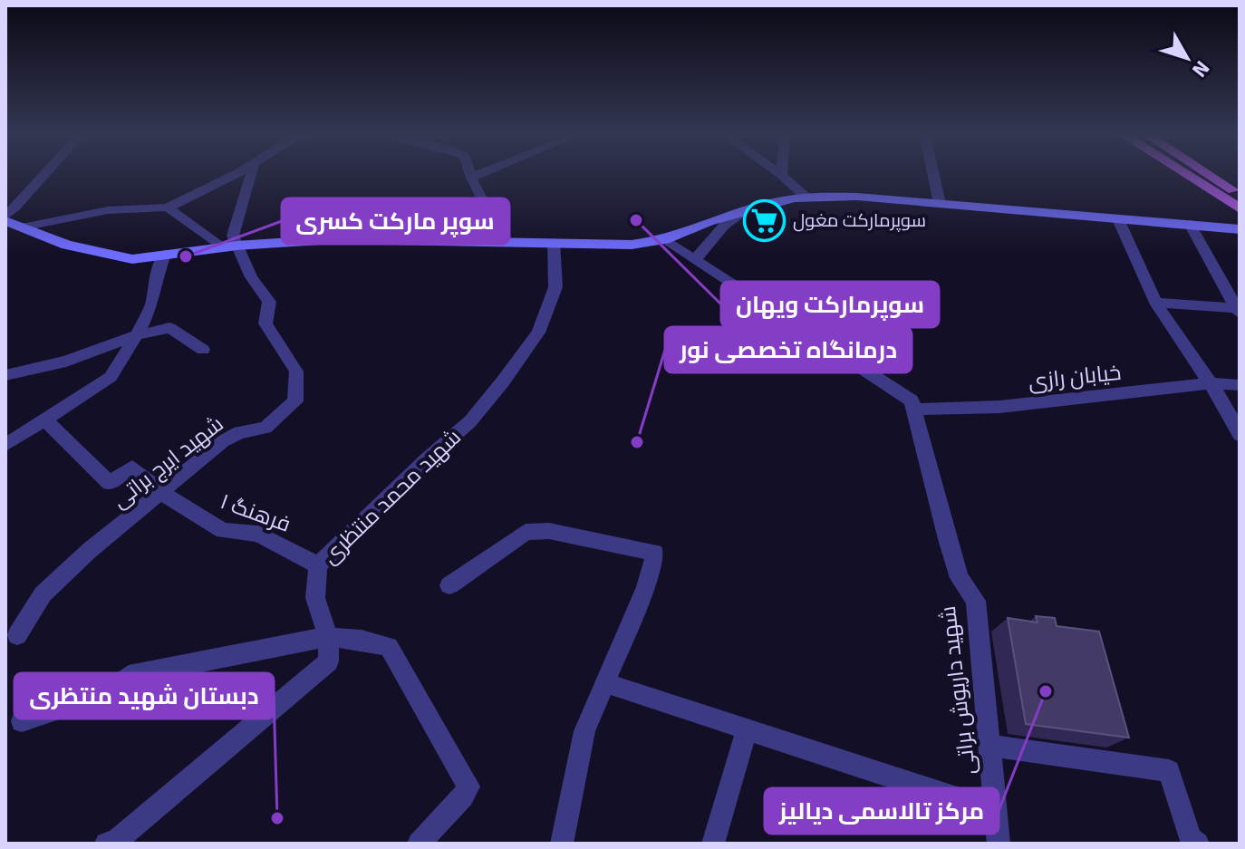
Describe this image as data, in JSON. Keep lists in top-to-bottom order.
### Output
{
  "streets": {
    "street": [
      "خیابان رازی",
      "شهید ایرج براتی",
      "شهید محمد منتظری",
      "فرهنگ ۱",
      "شهید داریوش براتی"
    ]
  },
  "crossings": [
    ["خیابان رازی", "شهید داریوش براتی"],
    ["شهید ایرج براتی", "فرهنگ ۱"],
    ["شهید محمد منتظری", "فرهنگ ۱"]
  ],
  "places": {
    "other": [
      "سوپرمارکت ویهان",
      "سوپر مارکت کسری",
      "درمانگاه تخصصی نور",
      "مرکز تالاسمی دیالیز",
      "دبستان شهید منتظری"
    ],
    "supermarket": ["سوپرمارکت مغول"]
  },
  "north": "bottom right"
}
